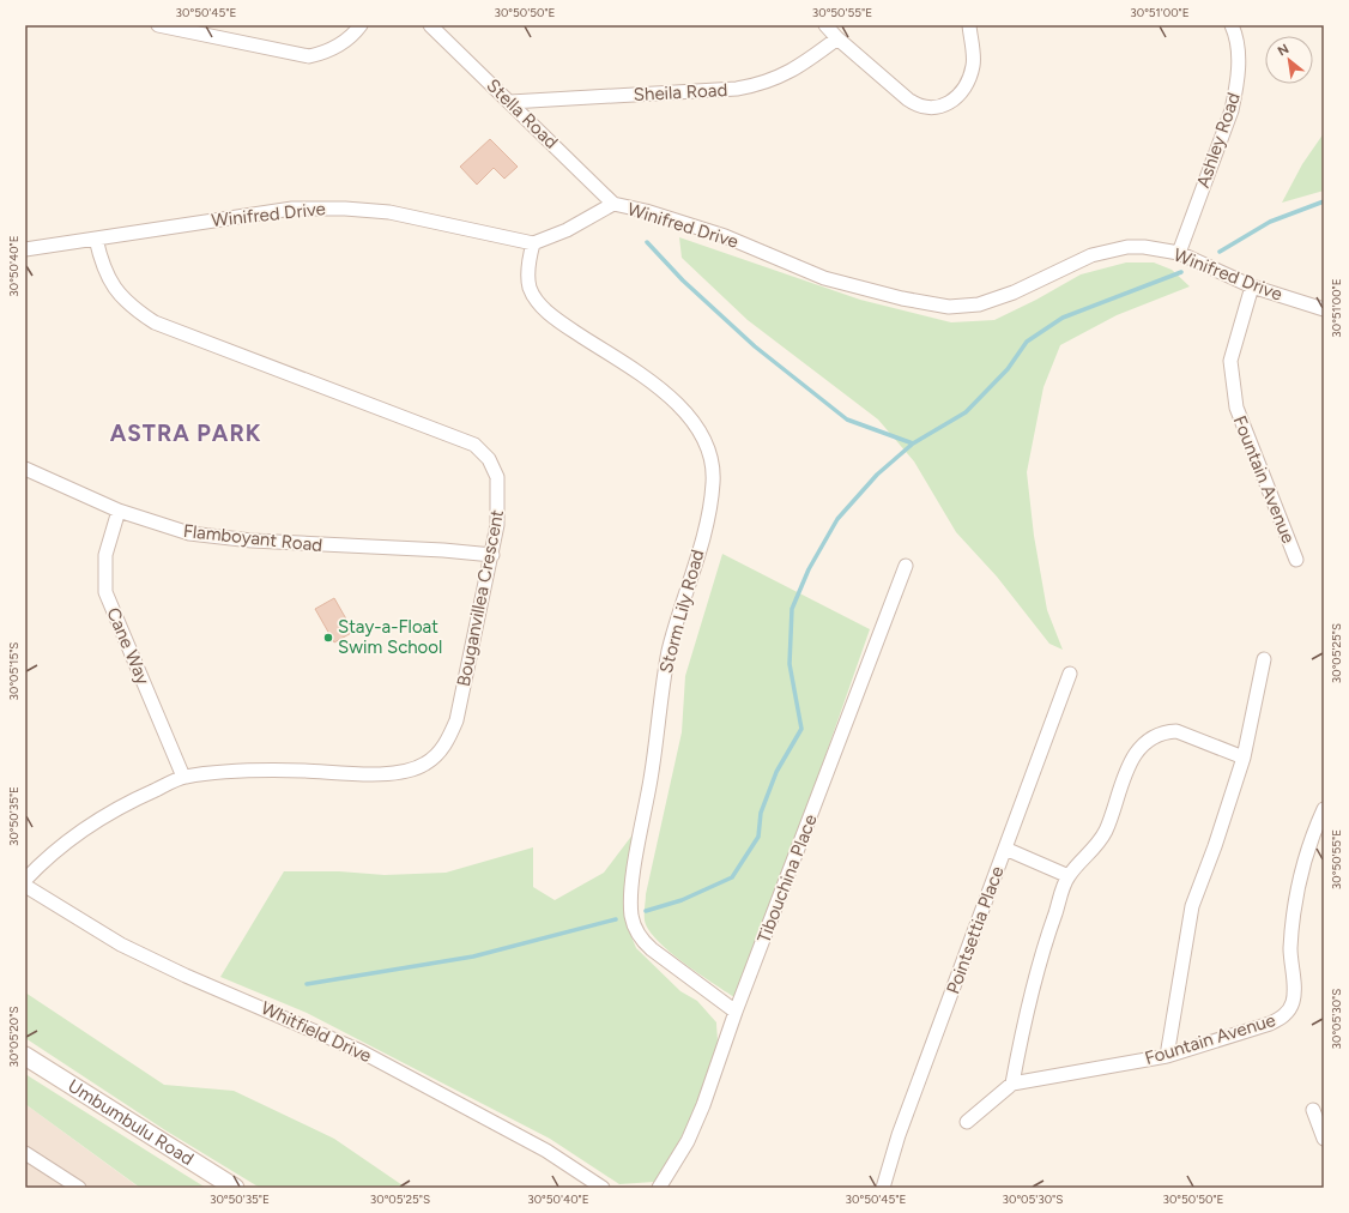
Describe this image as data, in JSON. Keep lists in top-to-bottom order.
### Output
{
  "streets": {
    "main road": ["Umbumbulu Road"],
    "street": [
      "Sheila Road",
      "Stella Road",
      "Ashley Road",
      "Winifred Drive",
      "Fountain Avenue",
      "Flamboyant Road",
      "Bouganvillea Crescent",
      "Storm Lily Road",
      "Cane Way",
      "Tibouchina Place",
      "Pointsettia Place",
      "Whitfield Drive"
    ]
  },
  "crossings": [
    ["Sheila Road", "Stella Road"],
    ["Stella Road", "Winifred Drive"],
    ["Ashley Road", "Winifred Drive"],
    ["Winifred Drive", "Fountain Avenue"],
    ["Winifred Drive", "Bouganvillea Crescent"],
    ["Winifred Drive", "Storm Lily Road"],
    ["Flamboyant Road", "Bouganvillea Crescent"],
    ["Flamboyant Road", "Cane Way"],
    ["Bouganvillea Crescent", "Cane Way"],
    ["Storm Lily Road", "Tibouchina Place"]
  ],
  "districts": ["ASTRA PARK"],
  "places": ["Stay-a-Float Swim School"],
  "north": "top left",
  "coordinates": [
    "30°50'45\"E",
    "30°50'50\"E",
    "30°50'55\"E",
    "30°51'00\"E",
    "30°50'40\"E",
    "30°05'25\"S",
    "30°05'15\"S",
    "30°50'35\"E",
    "30°05'30\"S",
    "30°05'20\"S"
  ]
}
